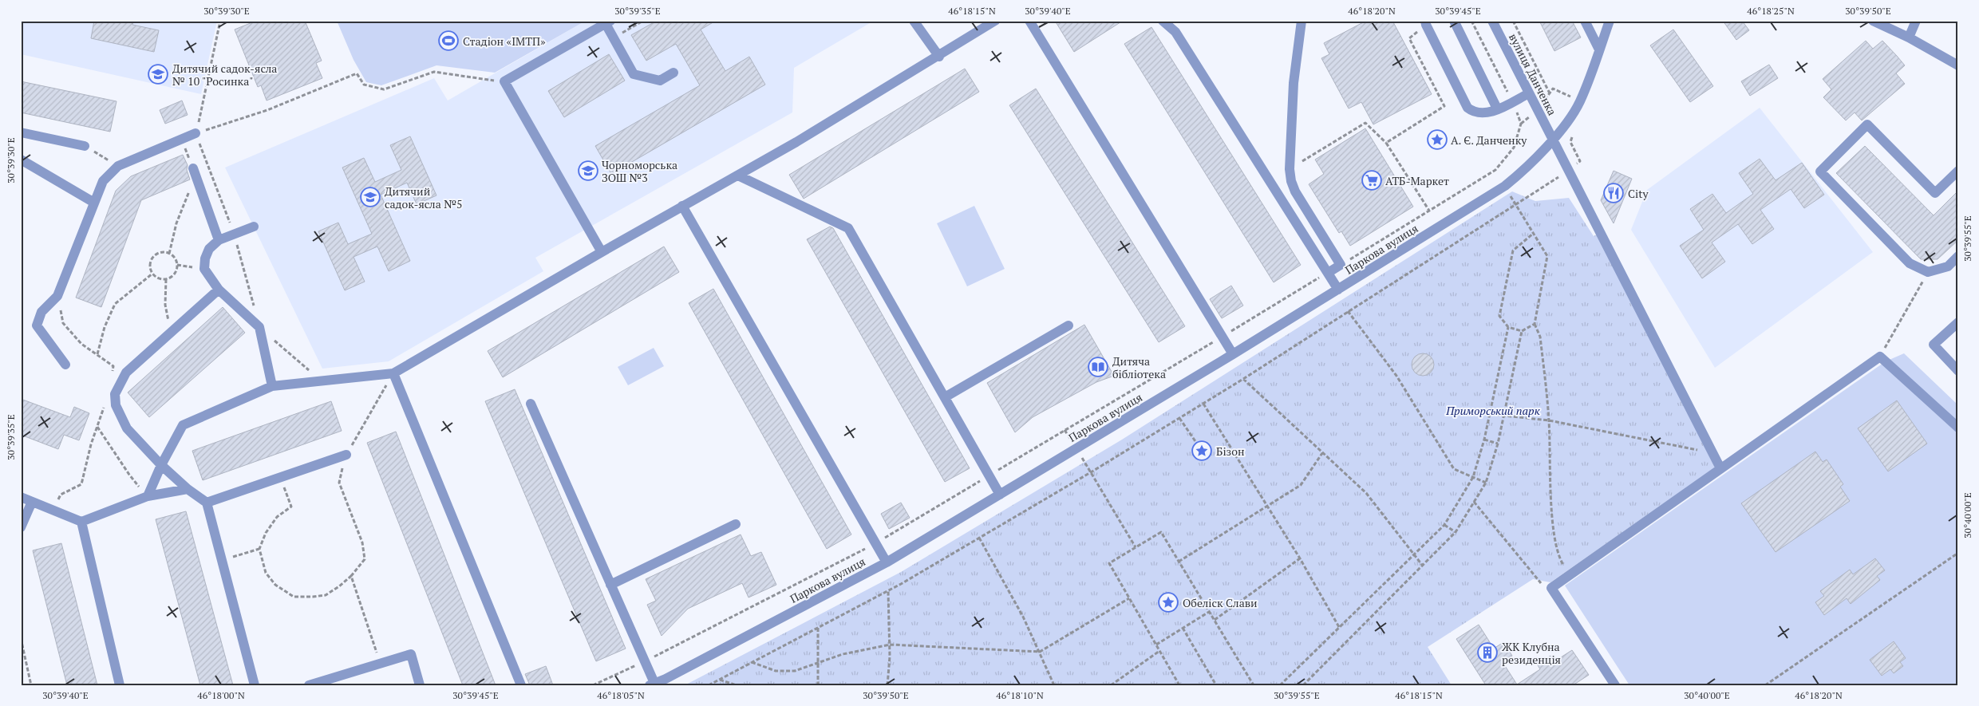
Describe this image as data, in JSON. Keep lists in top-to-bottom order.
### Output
{
  "streets": {
    "street": ["вулиця Данченка", "Паркова вулиця"]
  },
  "crossings": [
    ["вулиця Данченка", "Паркова вулиця"]
  ],
  "parks": ["Приморський парк"],
  "places": {
    "sports": ["Стадіон «ІМТП»"],
    "school or university": ["Дитячий садок-ясла № 10 \"Росинка\"", "Чорноморська ЗОШ №3", "Дитячий садок-ясла №5"],
    "place": ["А. Є. Данченку", "Бізон", "Обеліск Cлави"],
    "supermarket": ["АТБ-Маркет"],
    "restaurant": ["City"],
    "library": ["Дитяча бібліотека"],
    "building": ["ЖК Клубна резиденція"]
  },
  "coordinates": [
    "30°39'30\"E",
    "30°39'35\"E",
    "46°18'15\"N",
    "30°39'40\"E",
    "46°18'20\"N",
    "30°39'45\"E",
    "46°18'25\"N",
    "30°39'50\"E",
    "30°39'55\"E",
    "30°40'00\"E",
    "46°18'00\"N",
    "46°18'05\"N",
    "46°18'10\"N"
  ]
}
